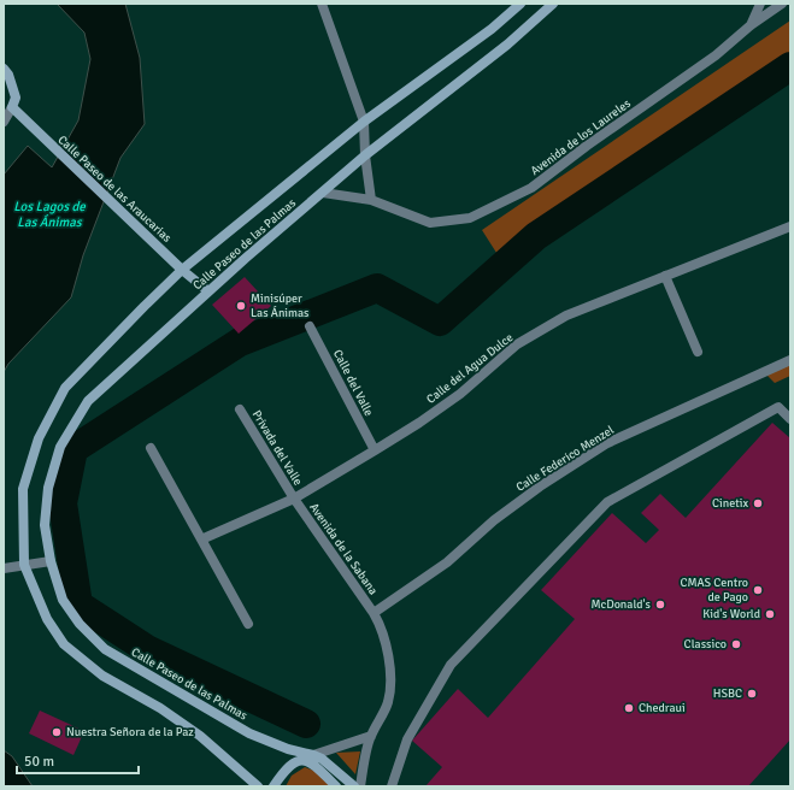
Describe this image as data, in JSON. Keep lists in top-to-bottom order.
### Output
{
  "streets": {
    "main road": ["Calle Paseo de las Araucarias", "Calle Paseo de las Palmas"],
    "street": [
      "Avenida de los Laureles",
      "Calle del Agua Dulce",
      "Calle del Valle",
      "Privada del Valle",
      "Calle Federico Menzel",
      "Avenida de la Sabana"
    ]
  },
  "crossings": [
    ["Avenida de los Laureles", "Calle Paseo de las Palmas"],
    ["Calle Paseo de las Araucarias", "Calle Paseo de las Palmas"],
    ["Calle del Agua Dulce", "Calle del Valle"],
    ["Calle del Agua Dulce", "Privada del Valle"],
    ["Calle del Agua Dulce", "Avenida de la Sabana"],
    ["Privada del Valle", "Avenida de la Sabana"],
    ["Calle Federico Menzel", "Avenida de la Sabana"]
  ],
  "water": ["Los Lagos de Las Ánimas"],
  "places": [
    "Minisúper Las Ánimas",
    "Cinetix",
    "CMAS Centro de Pago",
    "McDonald's",
    "Kid's World",
    "Classico",
    "HSBC",
    "Chedraui",
    "Nuestra Señora de la Paz"
  ],
  "scale_bar": "50 m"
}
